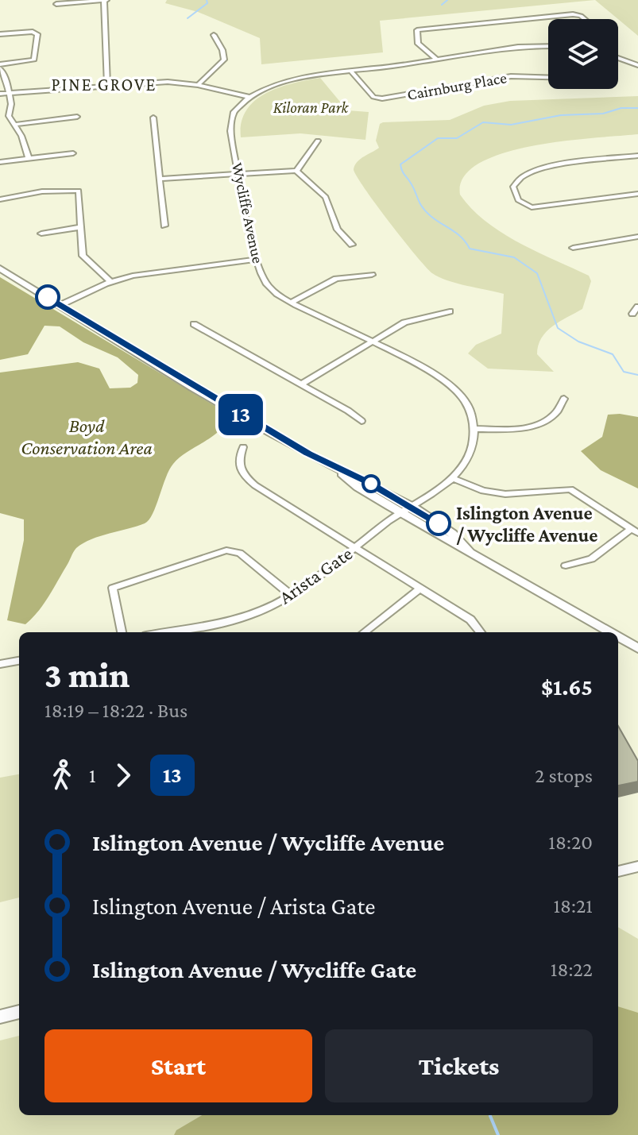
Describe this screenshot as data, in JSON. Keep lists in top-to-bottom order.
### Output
{
  "streets": {
    "street": ["Cairnburg Place", "Wycliffe Avenue", "Arista Gate"]
  },
  "districts": ["PINE GROVE"],
  "parks": ["Kiloran Park", "Boyd Conservation Area"],
  "places": ["Islington Avenue / Wycliffe Avenue"],
  "lines": ["bus line 13"],
  "page": {
    "on_map": "13",
    "heading": ["3 min", "18:19 – 18:22 · Bus", "$1.65"],
    "legs": ["1", "13", "2 stops"],
    "list": [
      {
        "name": "Islington Avenue / Wycliffe Avenue",
        "value": "18:20"
      },
      {
        "name": "Islington Avenue / Arista Gate",
        "value": "18:21"
      },
      {
        "name": "Islington Avenue / Wycliffe Gate",
        "value": "18:22"
      }
    ],
    "buttons": ["Start", "Tickets"]
  }
}
